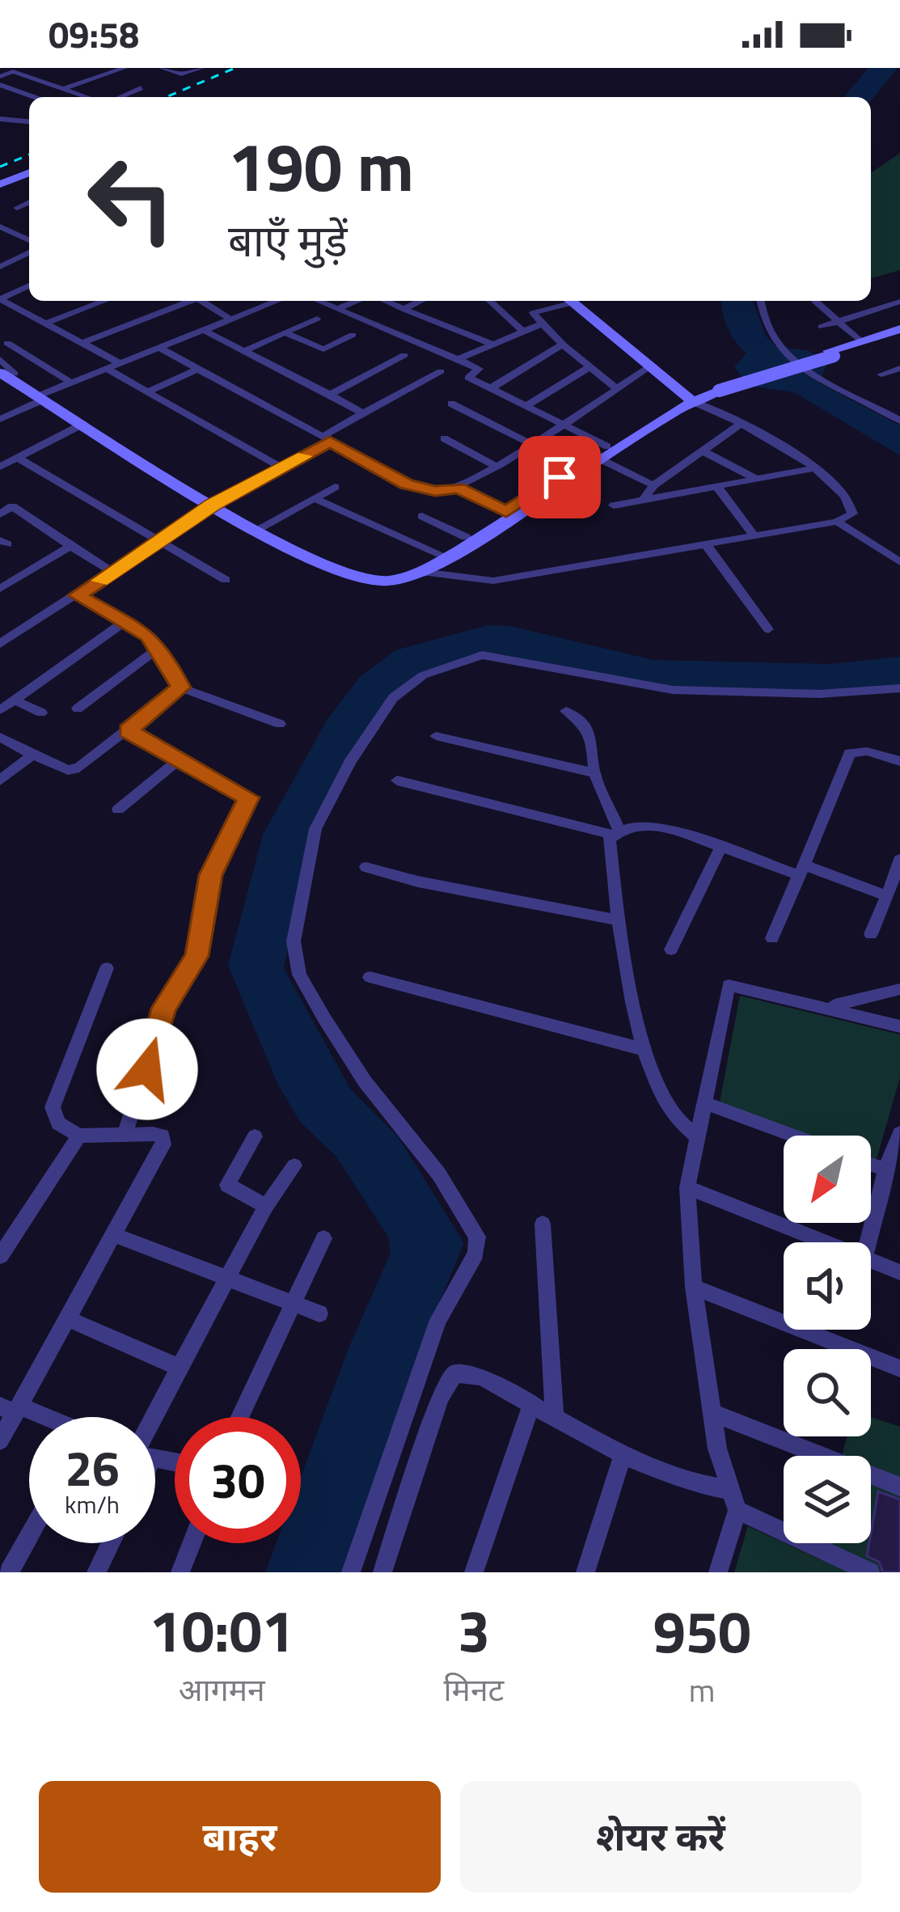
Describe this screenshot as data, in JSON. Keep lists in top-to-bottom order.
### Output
{
  "north": "bottom left",
  "page": {
    "status": "09:58",
    "turn": ["190 m", "बाएँ मुड़ें"],
    "speed": "26 km/h",
    "limit": "30",
    "eta": [
      "10:01",
      "आगमन",
      "3",
      "मिनट",
      "950",
      "m"
    ],
    "buttons": ["बाहर", "शेयर करें"]
  }
}
